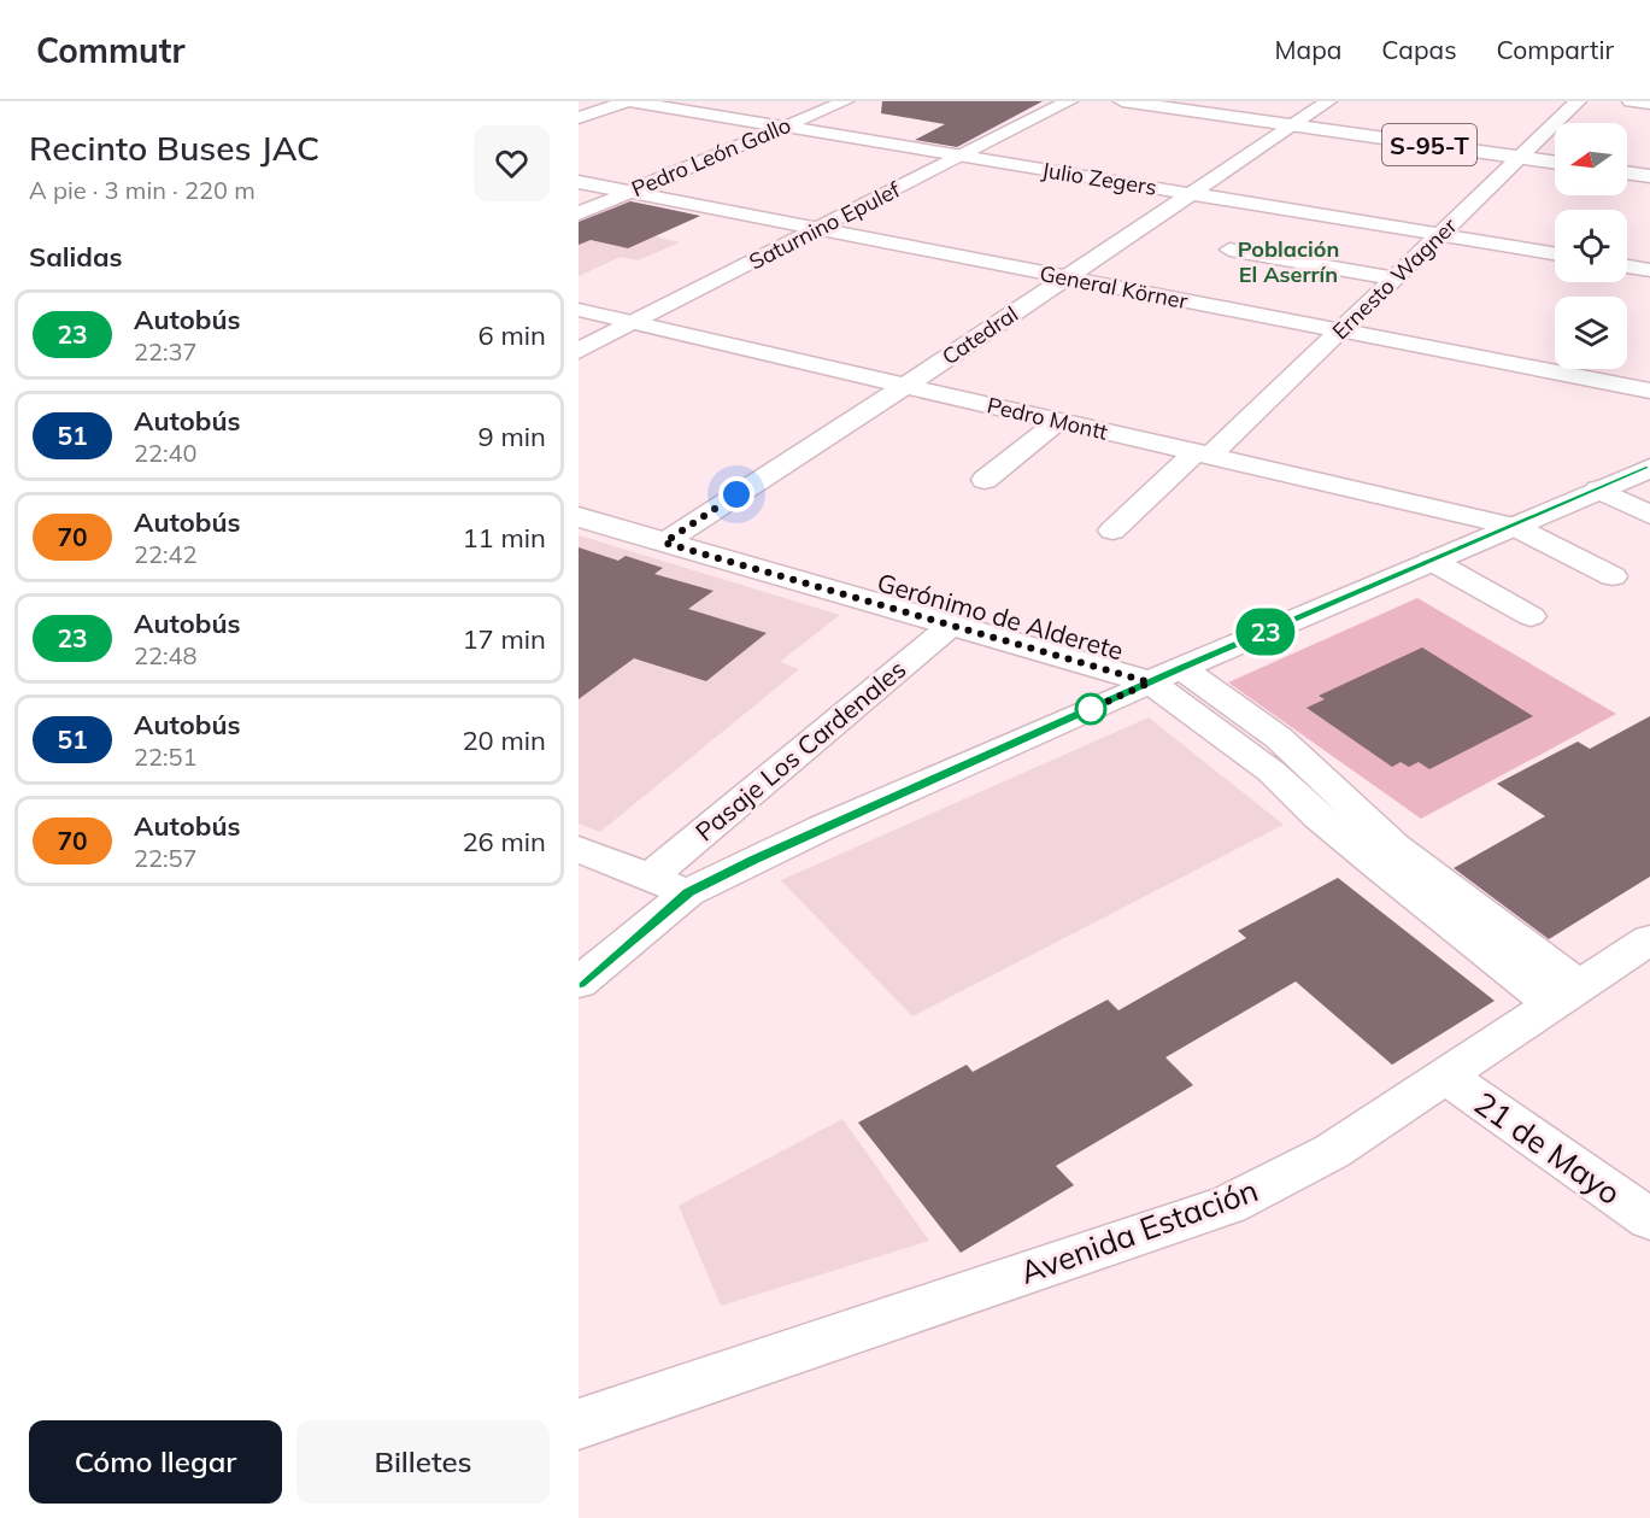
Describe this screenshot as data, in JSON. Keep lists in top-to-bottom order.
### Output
{
  "streets": {
    "main road": ["S-95-T", "Saturnino Epulef", "Gerónimo de Alderete"],
    "street": [
      "Pedro León Gallo",
      "Julio Zegers",
      "Ernesto Wagner",
      "General Körner",
      "Catedral",
      "Pedro Montt",
      "Pasaje Los Cardenales",
      "21 de Mayo",
      "Avenida Estación"
    ]
  },
  "crossings": [
    ["S-95-T", "Ernesto Wagner"],
    ["S-95-T", "Catedral"],
    ["Pedro León Gallo", "Julio Zegers"],
    ["Pedro León Gallo", "General Körner"],
    ["Julio Zegers", "Saturnino Epulef"],
    ["Julio Zegers", "Ernesto Wagner"],
    ["Julio Zegers", "Catedral"],
    ["Saturnino Epulef", "General Körner"],
    ["Saturnino Epulef", "Pedro Montt"],
    ["Ernesto Wagner", "General Körner"],
    ["Ernesto Wagner", "Pedro Montt"],
    ["General Körner", "Catedral"],
    ["Catedral", "Pedro Montt"],
    ["Catedral", "Gerónimo de Alderete"],
    ["Gerónimo de Alderete", "Pasaje Los Cardenales"],
    ["Gerónimo de Alderete", "Avenida Estación"],
    ["21 de Mayo", "Avenida Estación"]
  ],
  "districts": ["Población El Aserrín"],
  "lines": ["bus line 23"],
  "north": "left",
  "page": {
    "header": "Commutr",
    "nav": ["Mapa", "Capas", "Compartir"],
    "heading": [
      ["Recinto Buses JAC", "A pie · 3 min · 220 m"],
      "Salidas"
    ],
    "on_map": "23",
    "list": [
      {
        "mark": "23",
        "name": "Autobús",
        "note": "22:37",
        "value": "6 min"
      },
      {
        "mark": "51",
        "name": "Autobús",
        "note": "22:40",
        "value": "9 min"
      },
      {
        "mark": "70",
        "name": "Autobús",
        "note": "22:42",
        "value": "11 min"
      },
      {
        "mark": "23",
        "name": "Autobús",
        "note": "22:48",
        "value": "17 min"
      },
      {
        "mark": "51",
        "name": "Autobús",
        "note": "22:51",
        "value": "20 min"
      },
      {
        "mark": "70",
        "name": "Autobús",
        "note": "22:57",
        "value": "26 min"
      }
    ],
    "buttons": ["Cómo llegar", "Billetes"]
  }
}
